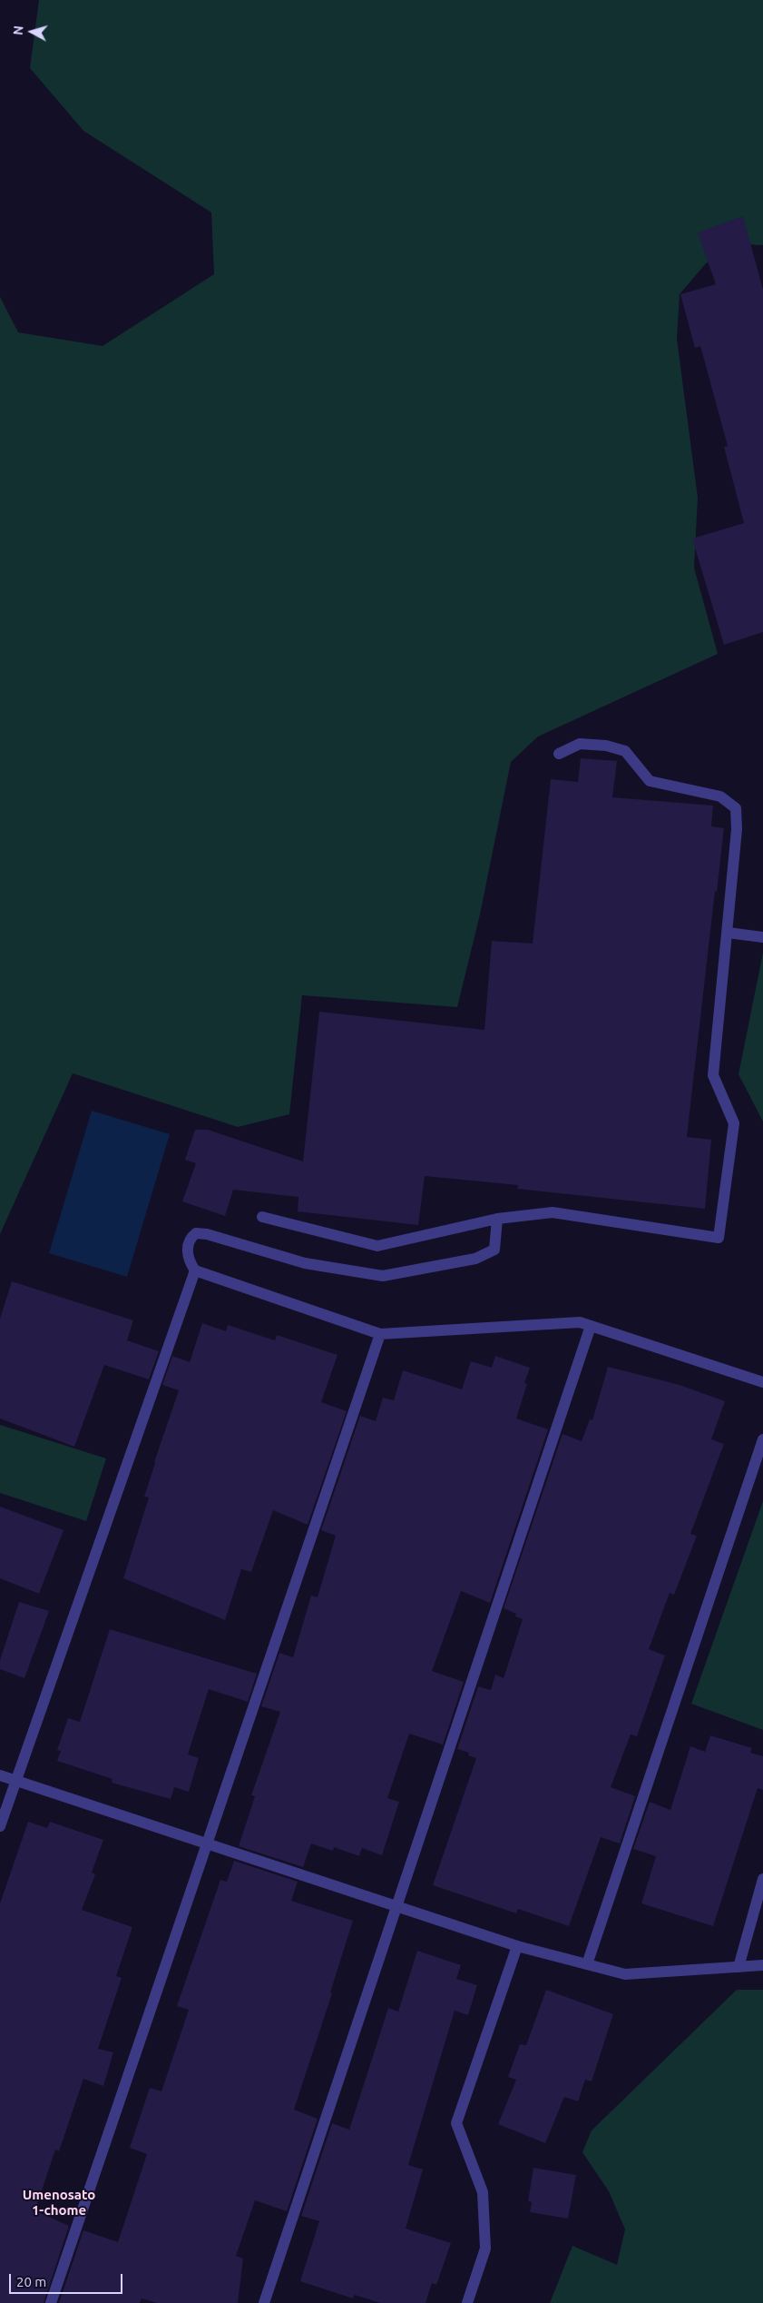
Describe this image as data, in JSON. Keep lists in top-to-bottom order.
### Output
{
  "districts": ["Umenosato 1-chome"],
  "scale_bar": "20 m",
  "north": "left"
}
